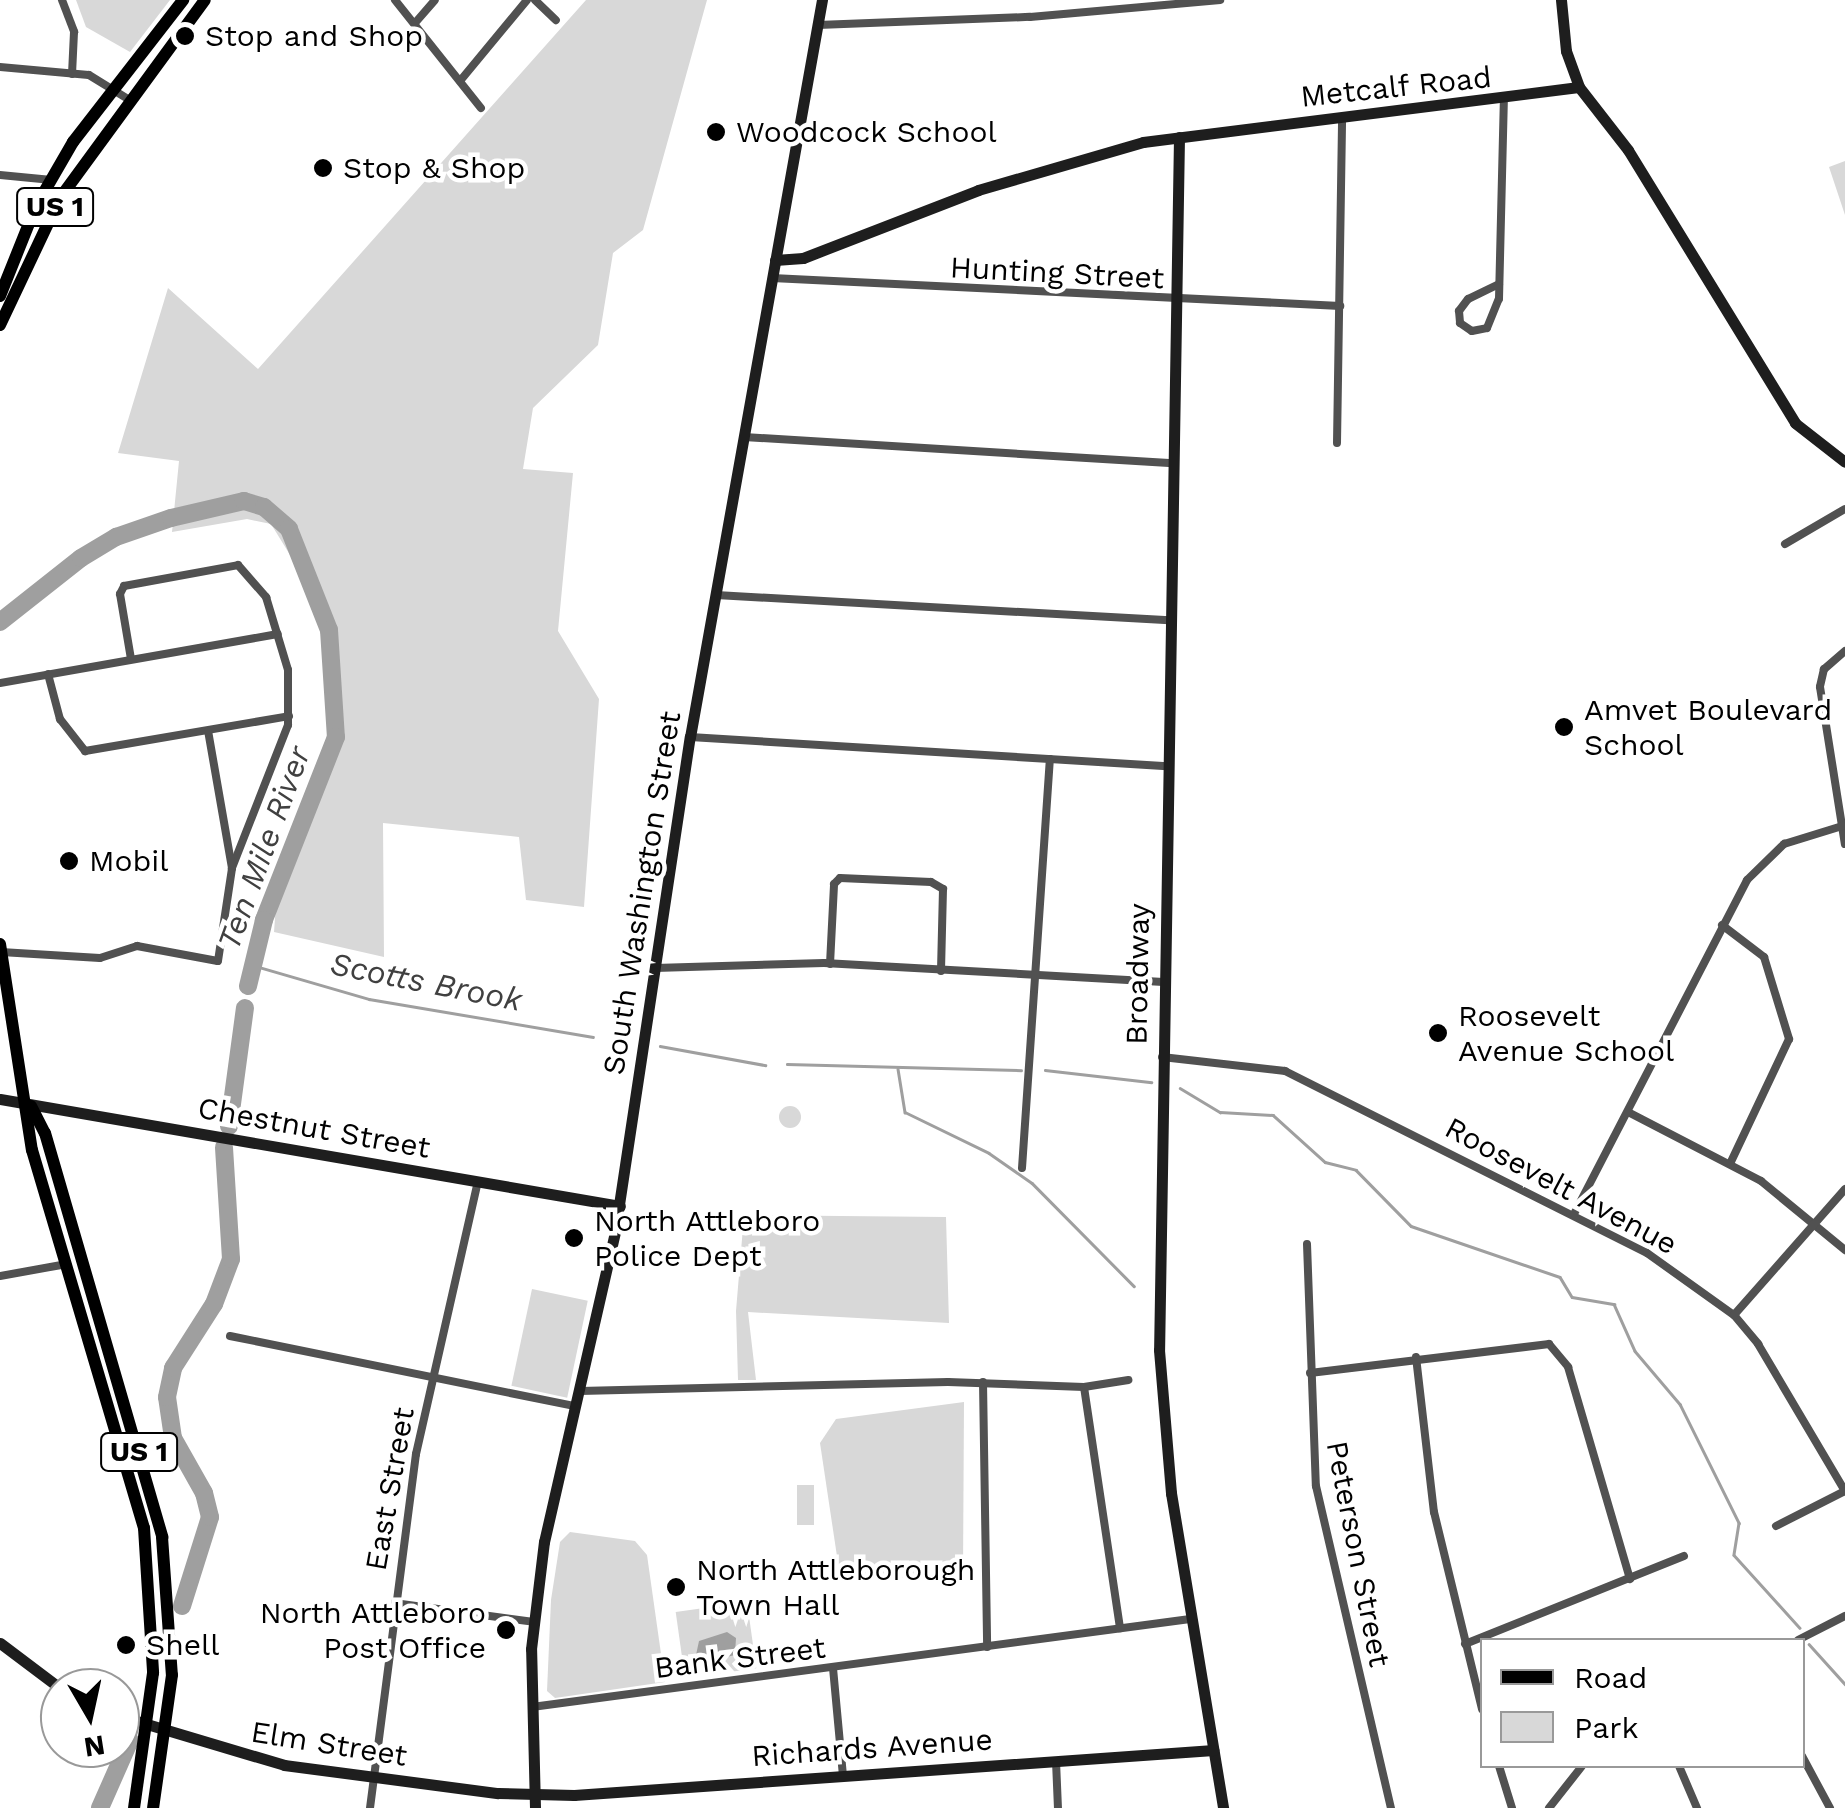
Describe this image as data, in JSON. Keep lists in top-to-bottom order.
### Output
{
  "streets": {
    "main road": ["US 1"],
    "street": [
      "Metcalf Road",
      "Hunting Street",
      "South Washington Street",
      "Broadway",
      "Chestnut Street",
      "Roosevelt Avenue",
      "East Street",
      "Peterson Street",
      "Bank Street",
      "Elm Street",
      "Richards Avenue"
    ]
  },
  "crossings": [
    ["Metcalf Road", "South Washington Street"],
    ["Metcalf Road", "Broadway"],
    ["US 1", "Chestnut Street"],
    ["US 1", "Elm Street"],
    ["Hunting Street", "South Washington Street"],
    ["Hunting Street", "Broadway"],
    ["South Washington Street", "Chestnut Street"],
    ["South Washington Street", "Bank Street"],
    ["South Washington Street", "Elm Street"],
    ["South Washington Street", "Richards Avenue"],
    ["Broadway", "Roosevelt Avenue"],
    ["Broadway", "Bank Street"],
    ["Broadway", "Richards Avenue"],
    ["Chestnut Street", "East Street"],
    ["East Street", "Elm Street"],
    ["Elm Street", "Richards Avenue"]
  ],
  "water": ["Ten Mile River", "Scotts Brook"],
  "places": [
    "Stop and Shop",
    "Woodcock School",
    "Stop & Shop",
    "Amvet Boulevard School",
    "Mobil",
    "Roosevelt Avenue School",
    "North Attleboro Police Dept",
    "North Attleborough Town Hall",
    "North Attleboro Post Office",
    "Shell"
  ],
  "legend": ["Road", "Park"],
  "north": "bottom"
}
